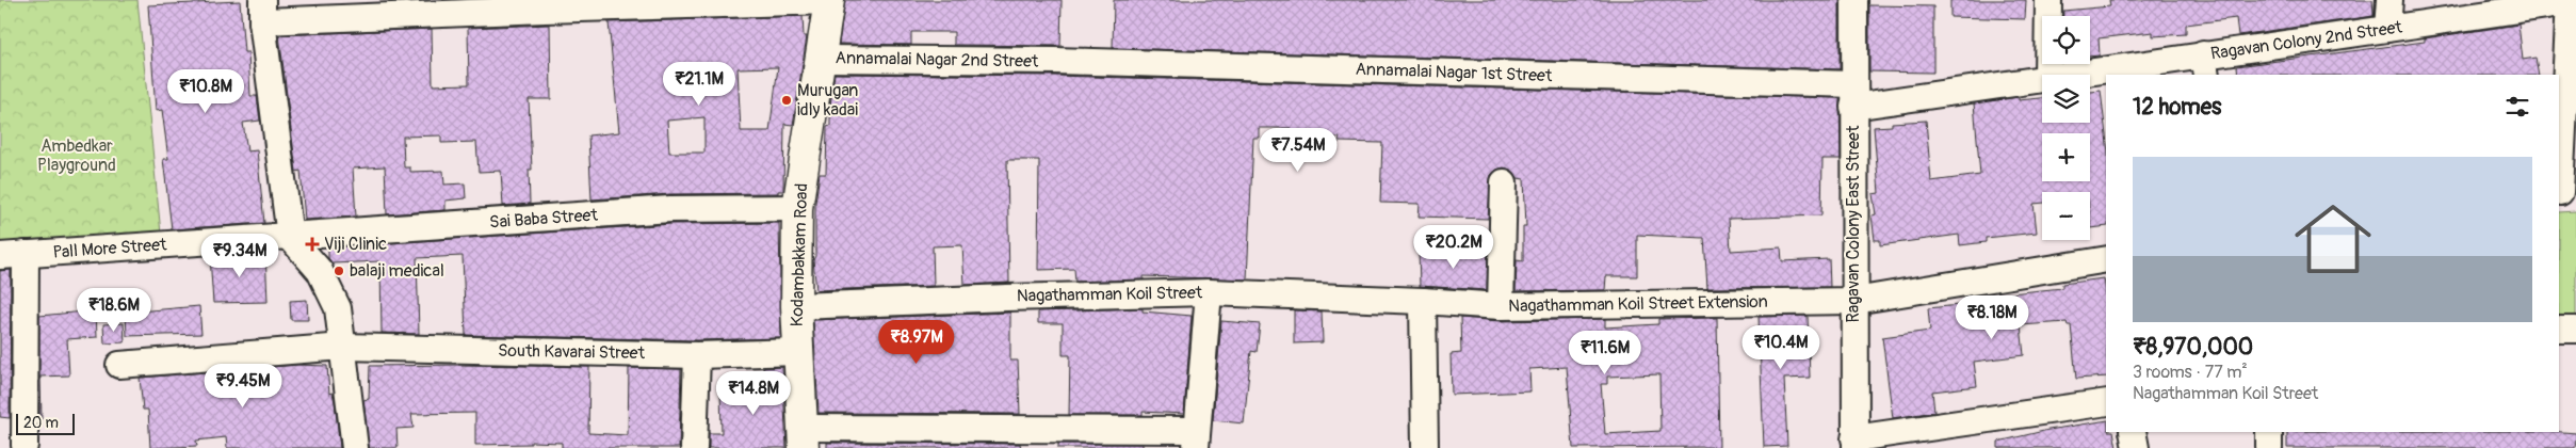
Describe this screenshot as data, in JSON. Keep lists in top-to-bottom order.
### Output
{
  "streets": {
    "main road": ["Kodambakkam Road"],
    "street": [
      "Ragavan Colony 2nd Street",
      "Annamalai Nagar 2nd Street",
      "Annamalai Nagar 1st Street",
      "Sai Baba Street",
      "Ragavan Colony East Street",
      "Pall More Street",
      "Nagathamman Koil Street",
      "Nagathamman Koil Street Extension",
      "South Kavarai Street"
    ]
  },
  "crossings": [
    ["Ragavan Colony 2nd Street", "Annamalai Nagar 1st Street"],
    ["Ragavan Colony 2nd Street", "Ragavan Colony East Street"],
    ["Annamalai Nagar 2nd Street", "Annamalai Nagar 1st Street"],
    ["Annamalai Nagar 2nd Street", "Kodambakkam Road"],
    ["Annamalai Nagar 1st Street", "Ragavan Colony East Street"],
    ["Sai Baba Street", "Pall More Street"],
    ["Sai Baba Street", "Kodambakkam Road"],
    ["Ragavan Colony East Street", "Nagathamman Koil Street Extension"],
    ["Kodambakkam Road", "Nagathamman Koil Street"],
    ["Kodambakkam Road", "South Kavarai Street"],
    ["Nagathamman Koil Street", "Nagathamman Koil Street Extension"]
  ],
  "parks": ["Ambedkar Playground"],
  "places": {
    "other": ["Murugan idly kadai", "balaji medical"],
    "health": ["Viji Clinic"]
  },
  "scale_bar": "20 m",
  "page": {
    "map_buttons": ["+", "−"],
    "price": [
      "₹21.1M",
      "₹10.8M",
      "₹7.54M",
      "₹20.2M",
      "₹9.34M",
      "₹18.6M",
      "₹8.18M",
      "₹8.97M",
      "₹10.4M",
      "₹11.6M",
      "₹9.45M",
      "₹14.8M"
    ],
    "heading": "12 homes",
    "list": [
      {
        "name": "₹8,970,000",
        "note": "3 rooms · 77 m² · Nagathamman Koil Street"
      }
    ],
    "scale": "20 m"
  }
}
